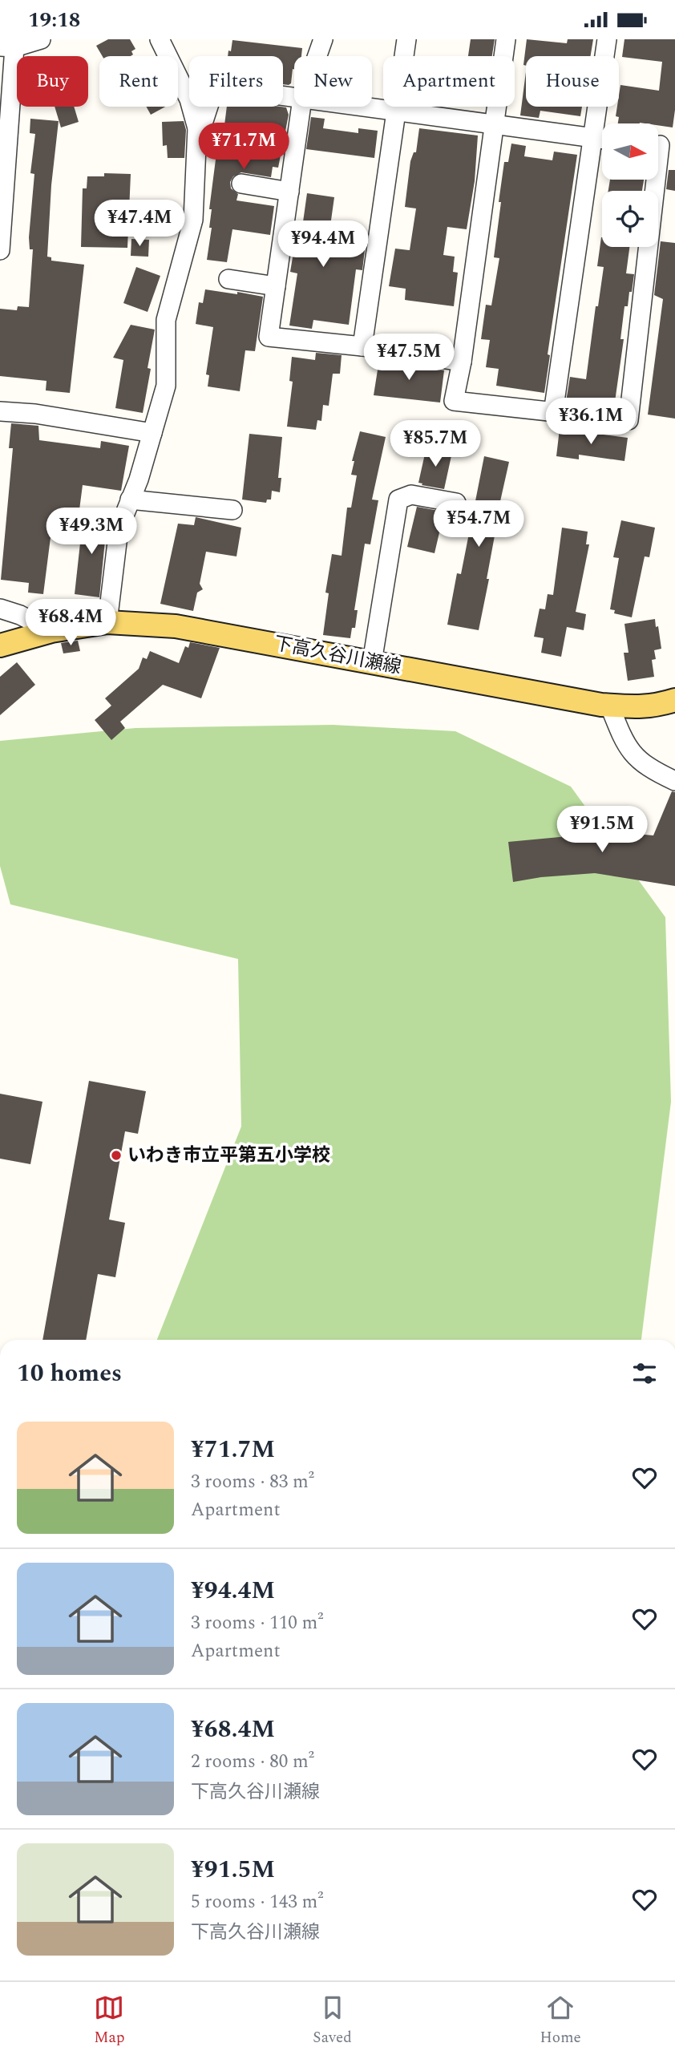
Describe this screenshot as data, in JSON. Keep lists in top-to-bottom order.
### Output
{
  "streets": {
    "main road": ["下高久谷川瀬線"]
  },
  "places": ["いわき市立平第五小学校"],
  "north": "right",
  "page": {
    "status": "19:18",
    "chip": [
      "Buy",
      "Rent",
      "Filters",
      "New",
      "Apartment",
      "House"
    ],
    "price": [
      "¥71.7M",
      "¥47.4M",
      "¥94.4M",
      "¥47.5M",
      "¥36.1M",
      "¥85.7M",
      "¥54.7M",
      "¥49.3M",
      "¥68.4M",
      "¥91.5M"
    ],
    "heading": "10 homes",
    "list": [
      {
        "name": "¥71.7M",
        "note": "3 rooms · 83 m² · Apartment"
      },
      {
        "name": "¥94.4M",
        "note": "3 rooms · 110 m² · Apartment"
      },
      {
        "name": "¥68.4M",
        "note": "2 rooms · 80 m² · 下高久谷川瀬線"
      },
      {
        "name": "¥91.5M",
        "note": "5 rooms · 143 m² · 下高久谷川瀬線"
      }
    ],
    "tabs": ["Map", "Saved", "Home"]
  }
}
